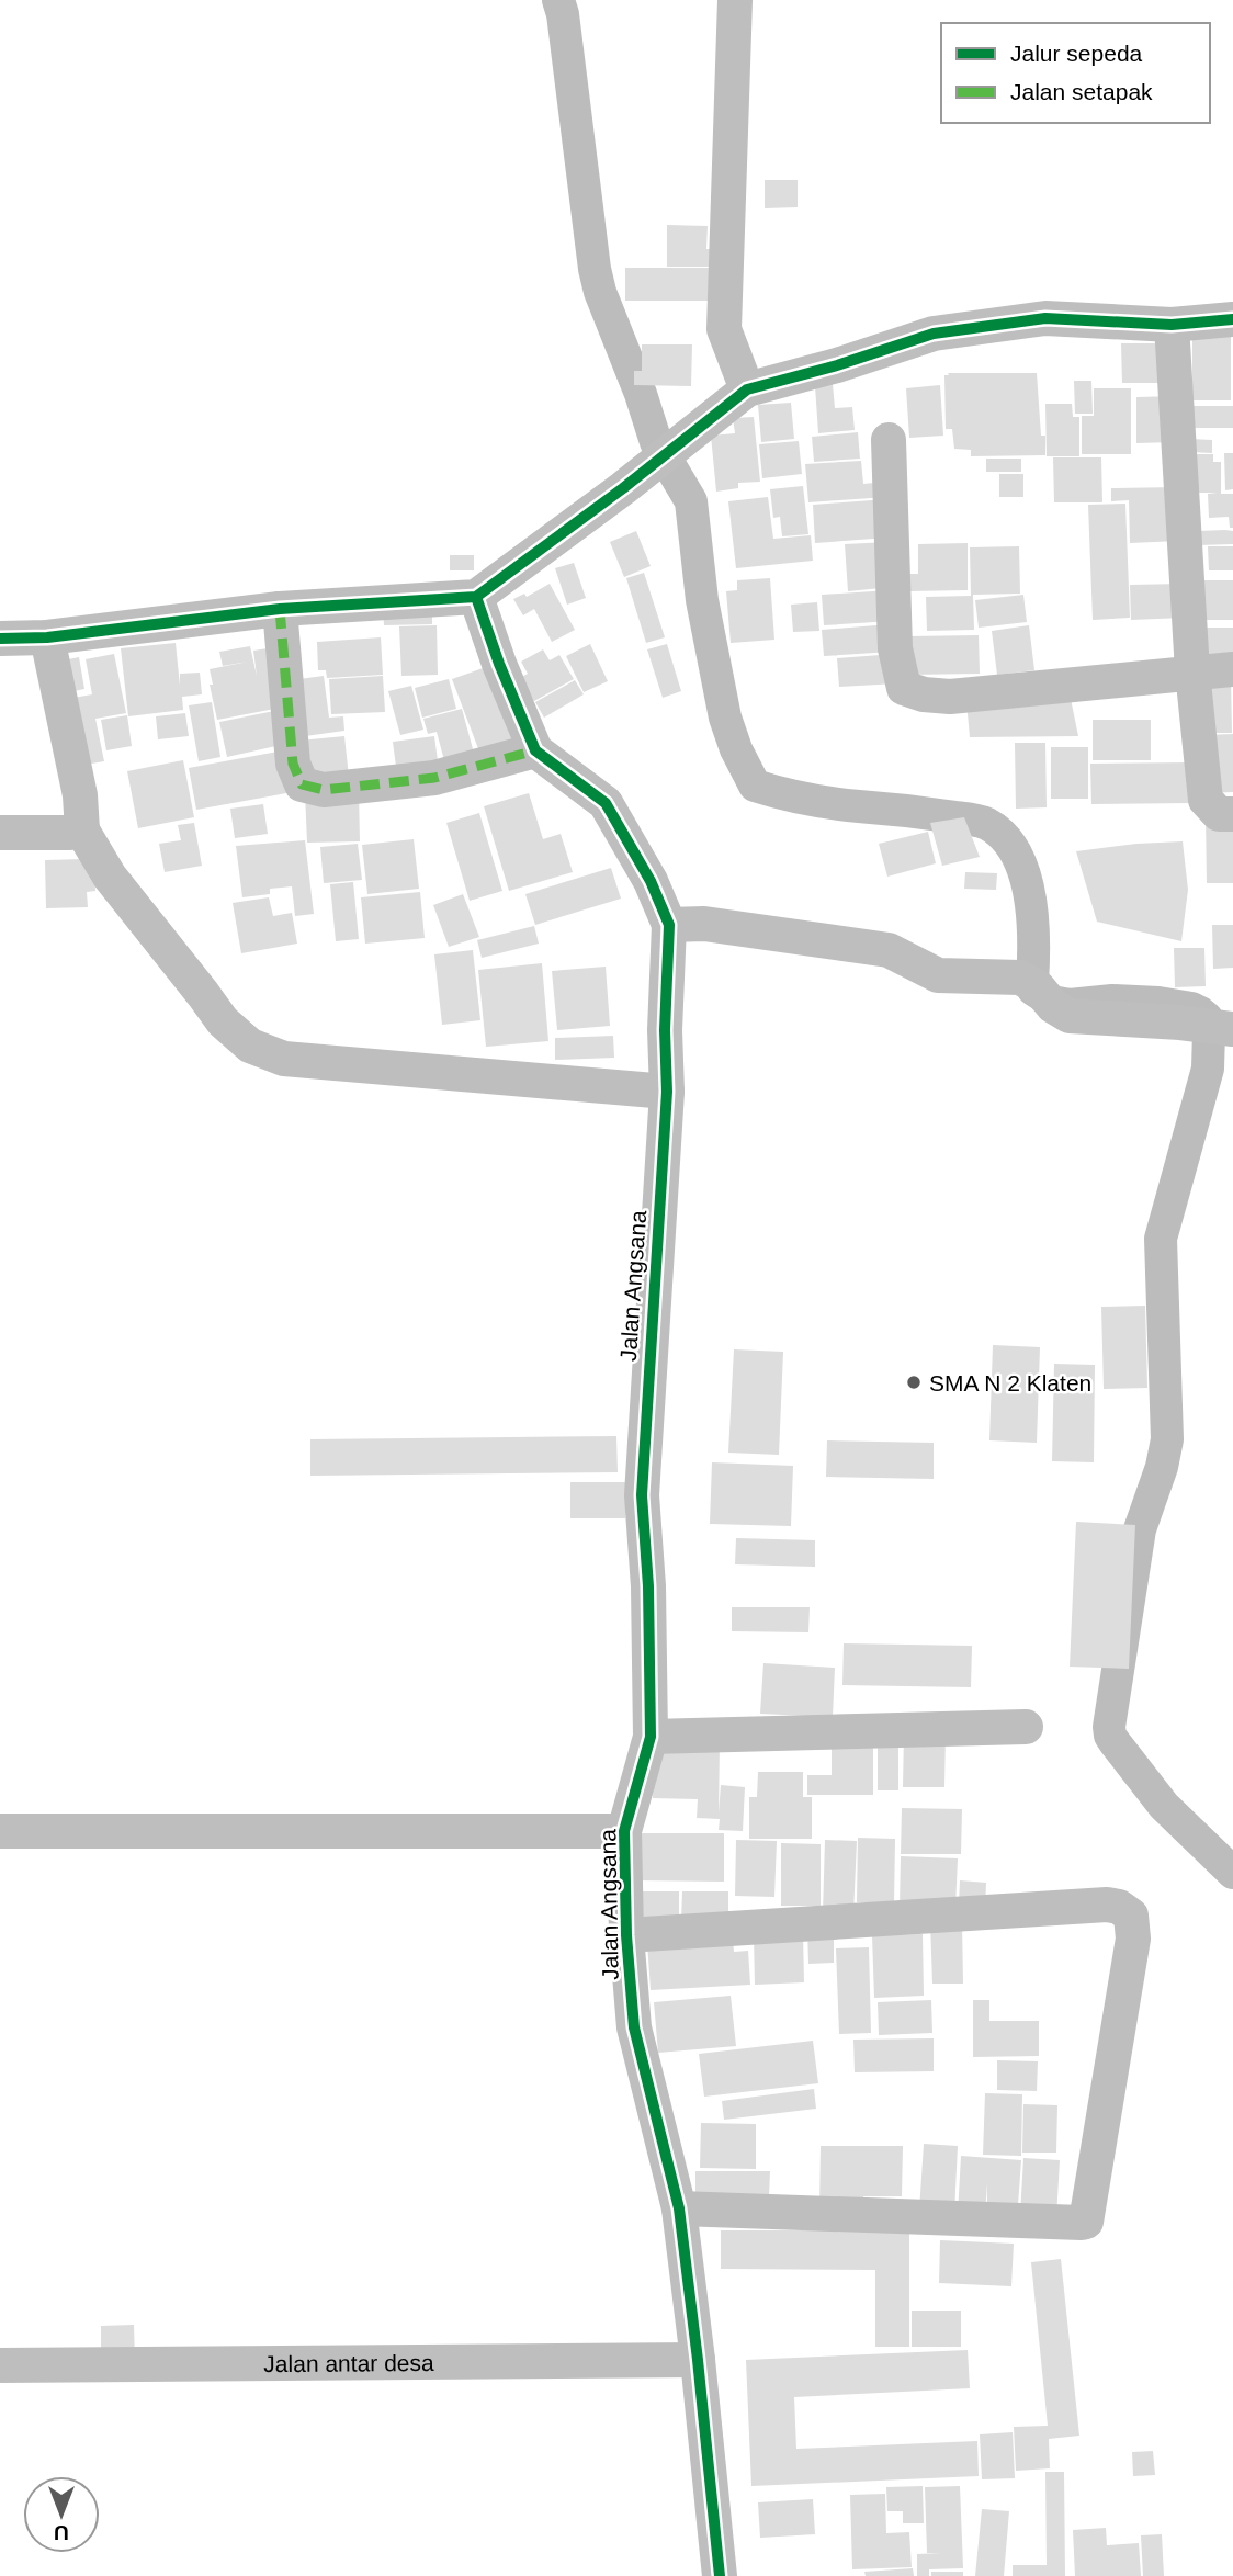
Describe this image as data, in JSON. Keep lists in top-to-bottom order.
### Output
{
  "streets": {
    "street": ["Jalan Angsana", "Jalan antar desa"]
  },
  "crossings": [
    ["Jalan Angsana", "Jalan antar desa"]
  ],
  "places": ["SMA N 2 Klaten"],
  "legend": ["Jalur sepeda", "Jalan setapak"],
  "north": "bottom"
}
